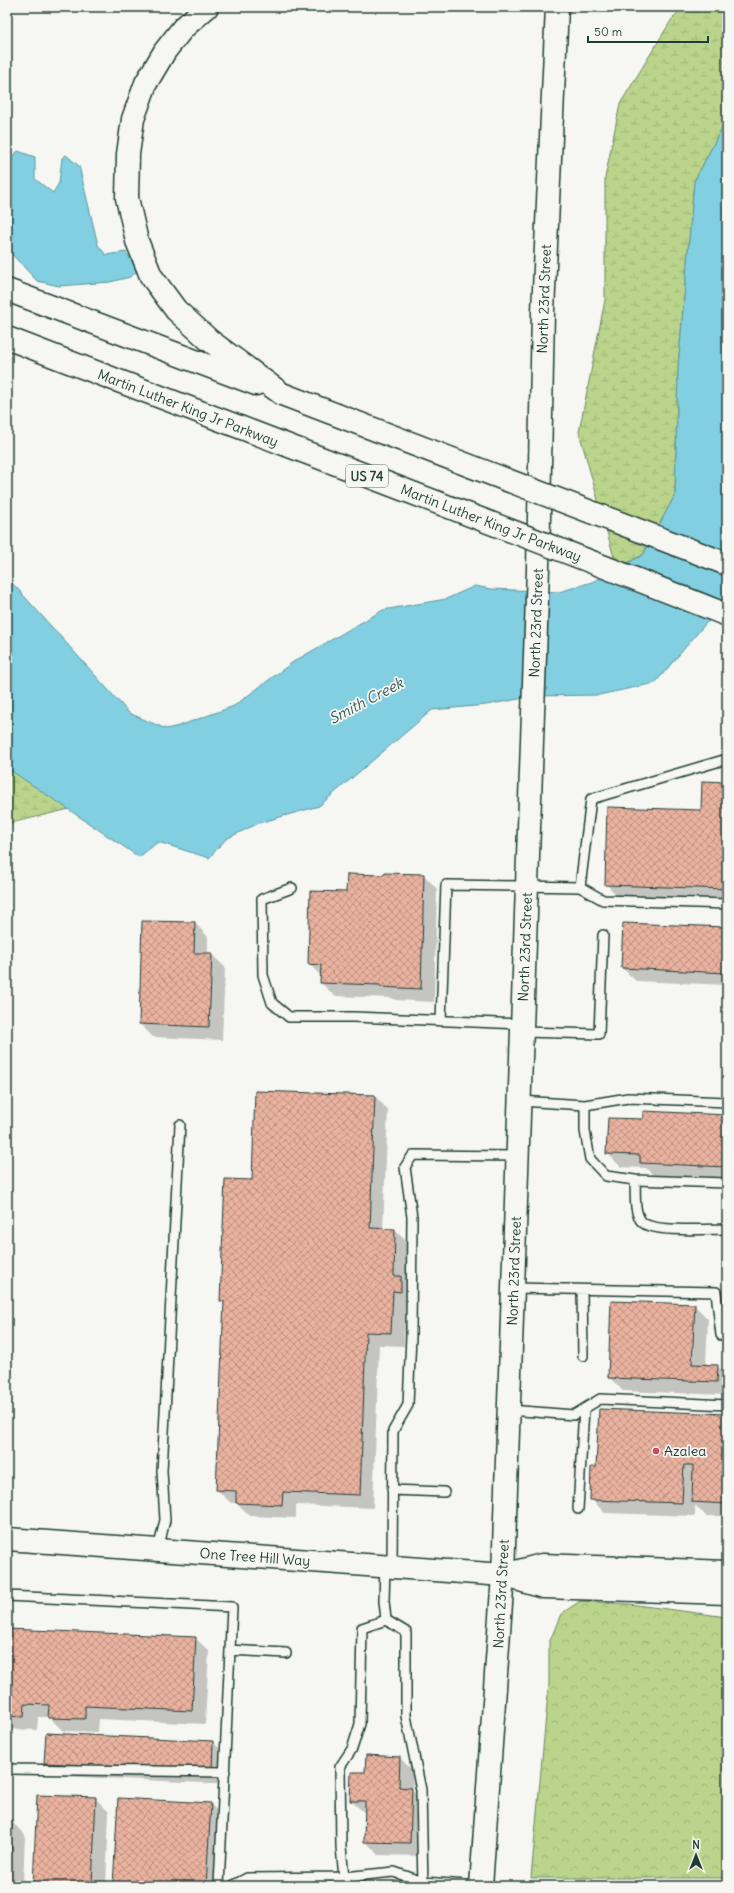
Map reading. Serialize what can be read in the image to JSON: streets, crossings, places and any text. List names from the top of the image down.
{
  "streets": {
    "main road": [
      "North 23rd Street",
      "Martin Luther King Jr Parkway",
      "US 74",
      "One Tree Hill Way"
    ]
  },
  "crossings": [
    ["North 23rd Street", "One Tree Hill Way"]
  ],
  "water": ["Smith Creek"],
  "places": ["Azalea"],
  "scale_bar": "50 m",
  "north": "top"
}
